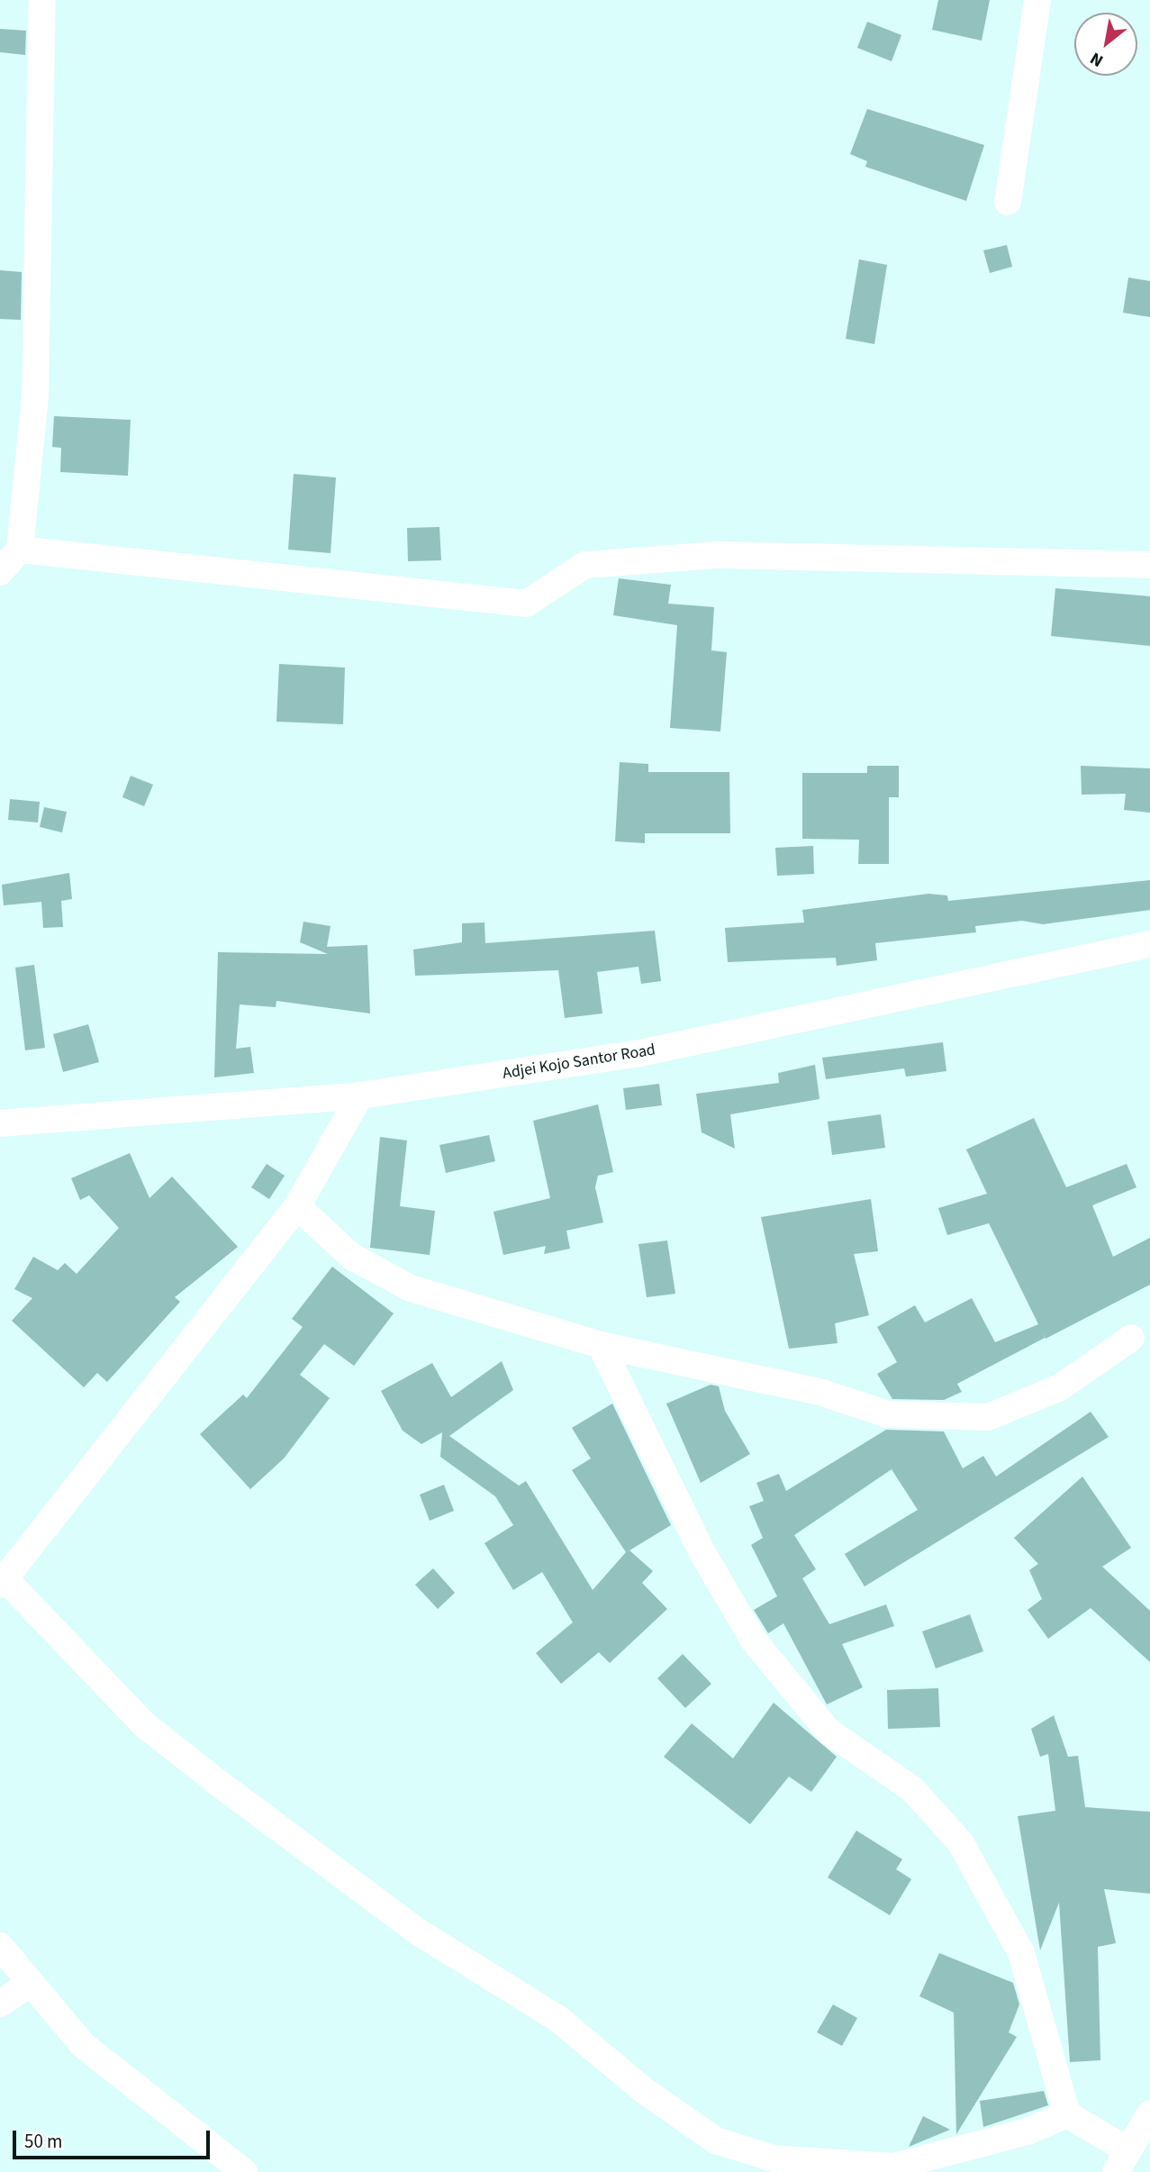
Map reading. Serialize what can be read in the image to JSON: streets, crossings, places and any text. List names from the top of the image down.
{
  "streets": {
    "street": ["Adjei Kojo Santor Road"]
  },
  "scale_bar": "50 m",
  "north": "bottom left"
}
